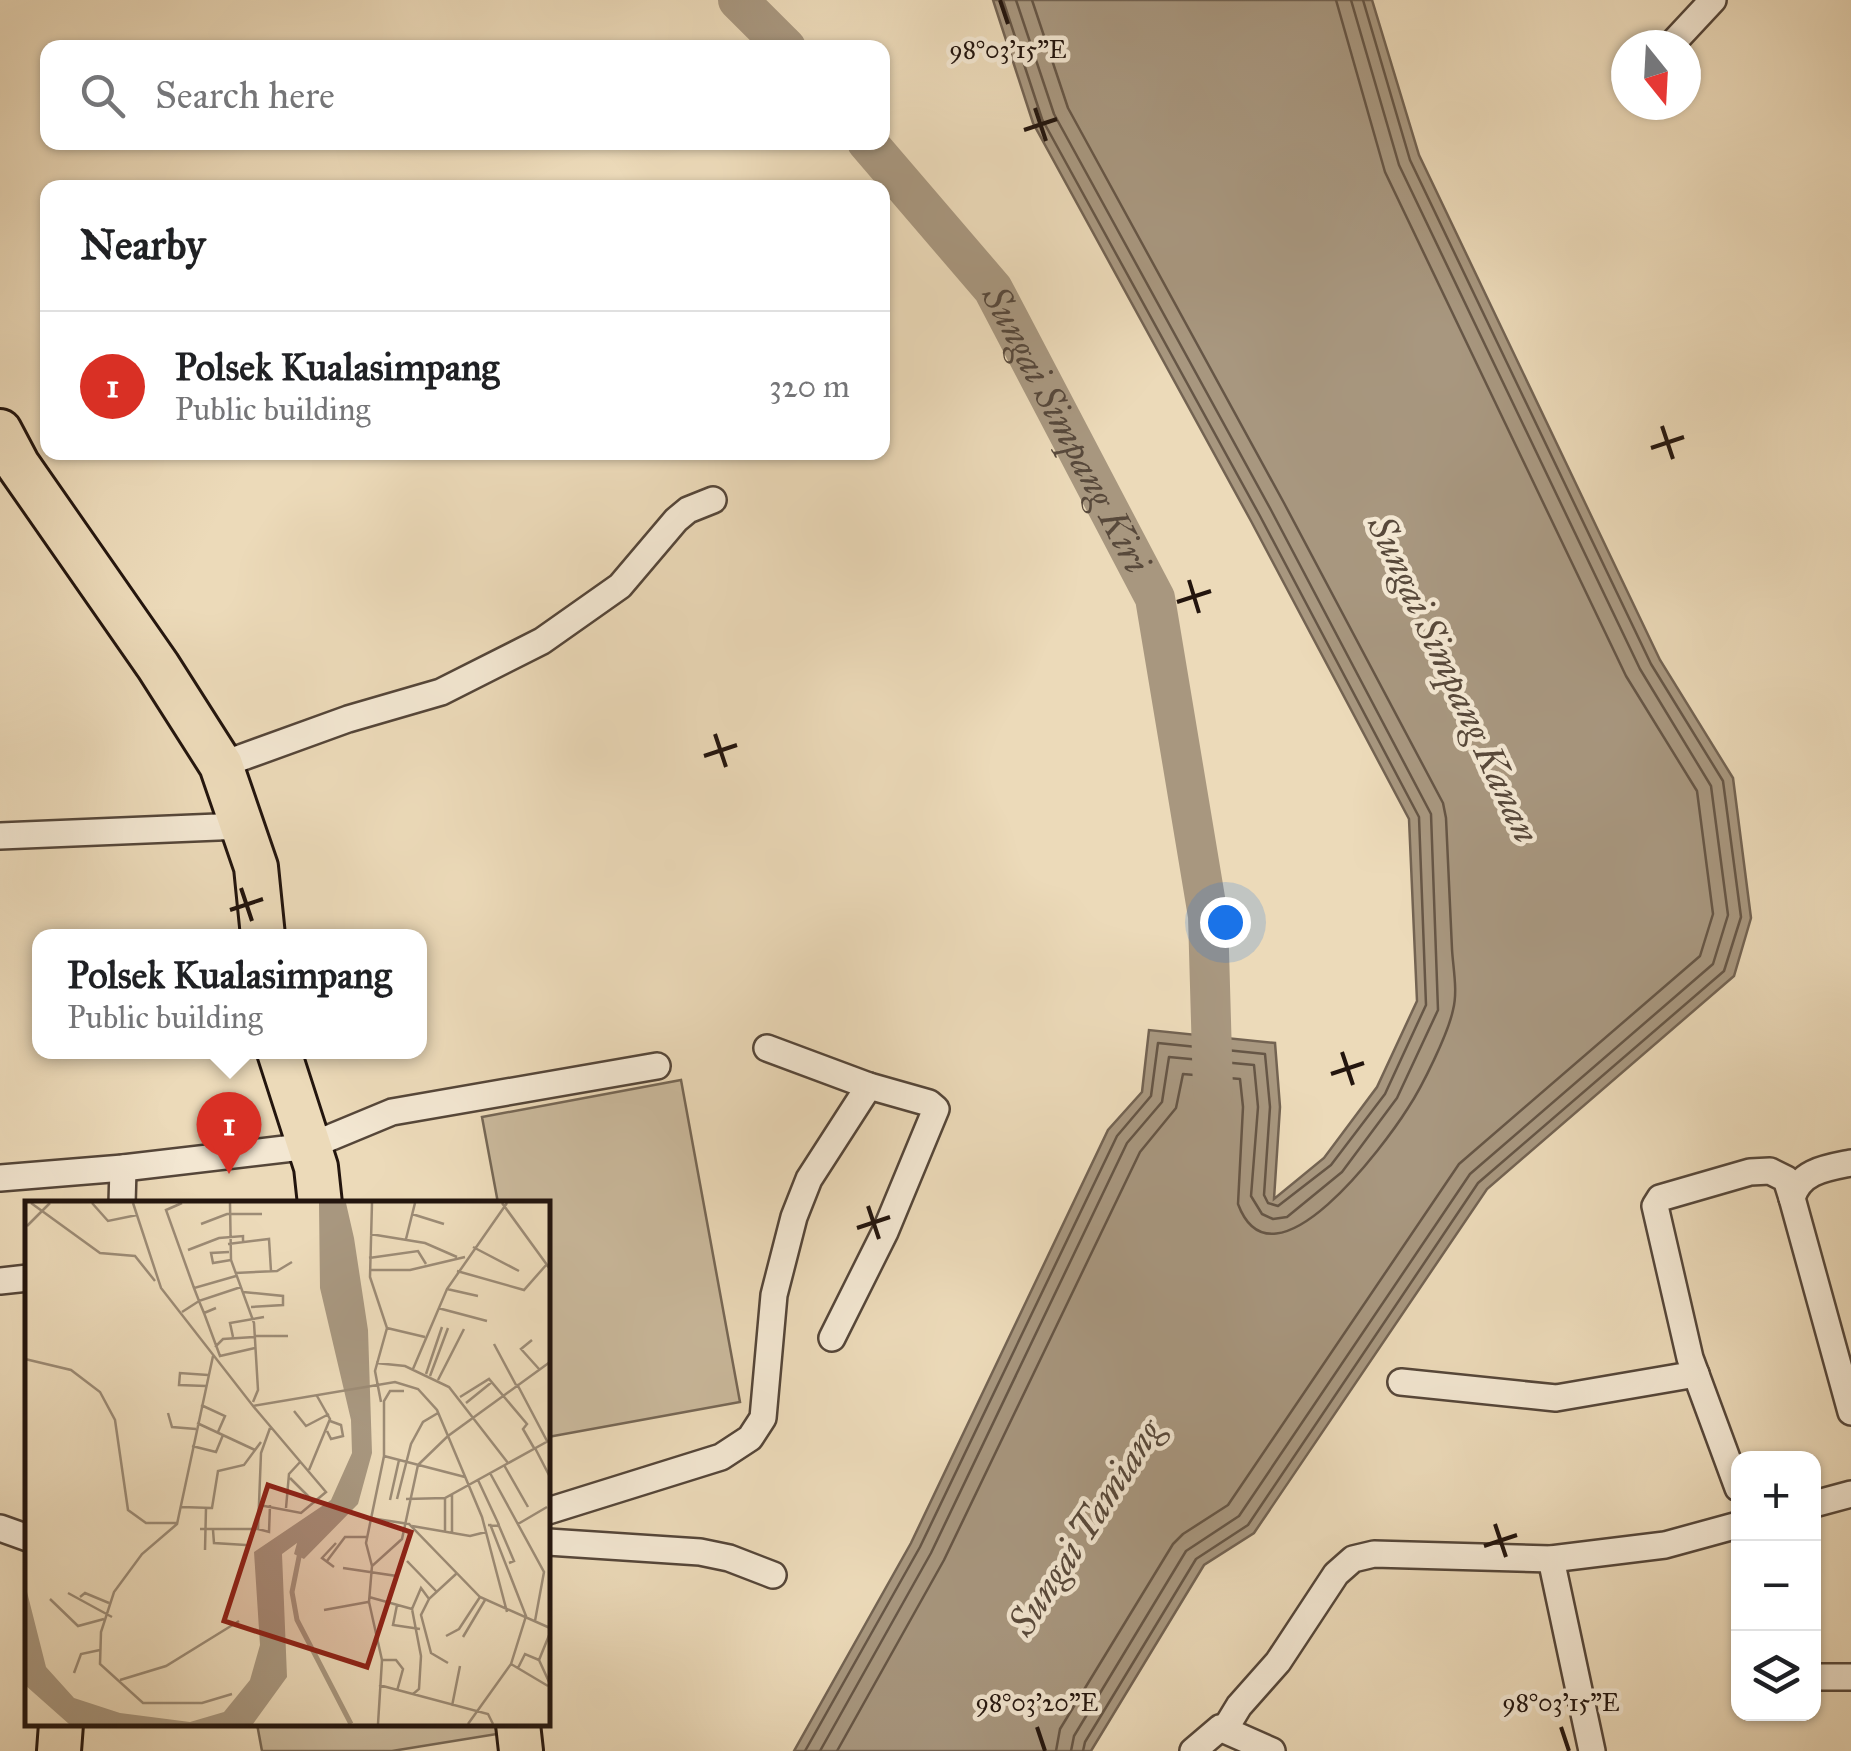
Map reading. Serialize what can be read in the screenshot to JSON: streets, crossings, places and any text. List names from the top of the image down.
{
  "water": ["Sungai Simpang Kiri", "Sungai Simpang Kanan", "Sungai Tamiang"],
  "north": "bottom",
  "page": {
    "search": "Search here",
    "heading": "Nearby",
    "list": [
      {
        "mark": "1",
        "name": "Polsek Kualasimpang",
        "note": "Public building",
        "value": "320 m"
      }
    ],
    "popup": ["Polsek Kualasimpang", "Public building"],
    "pins": "1",
    "map_buttons": ["+", "−"]
  },
  "coordinates": ["98°03'15\"E", "98°03'20\"E"]
}
